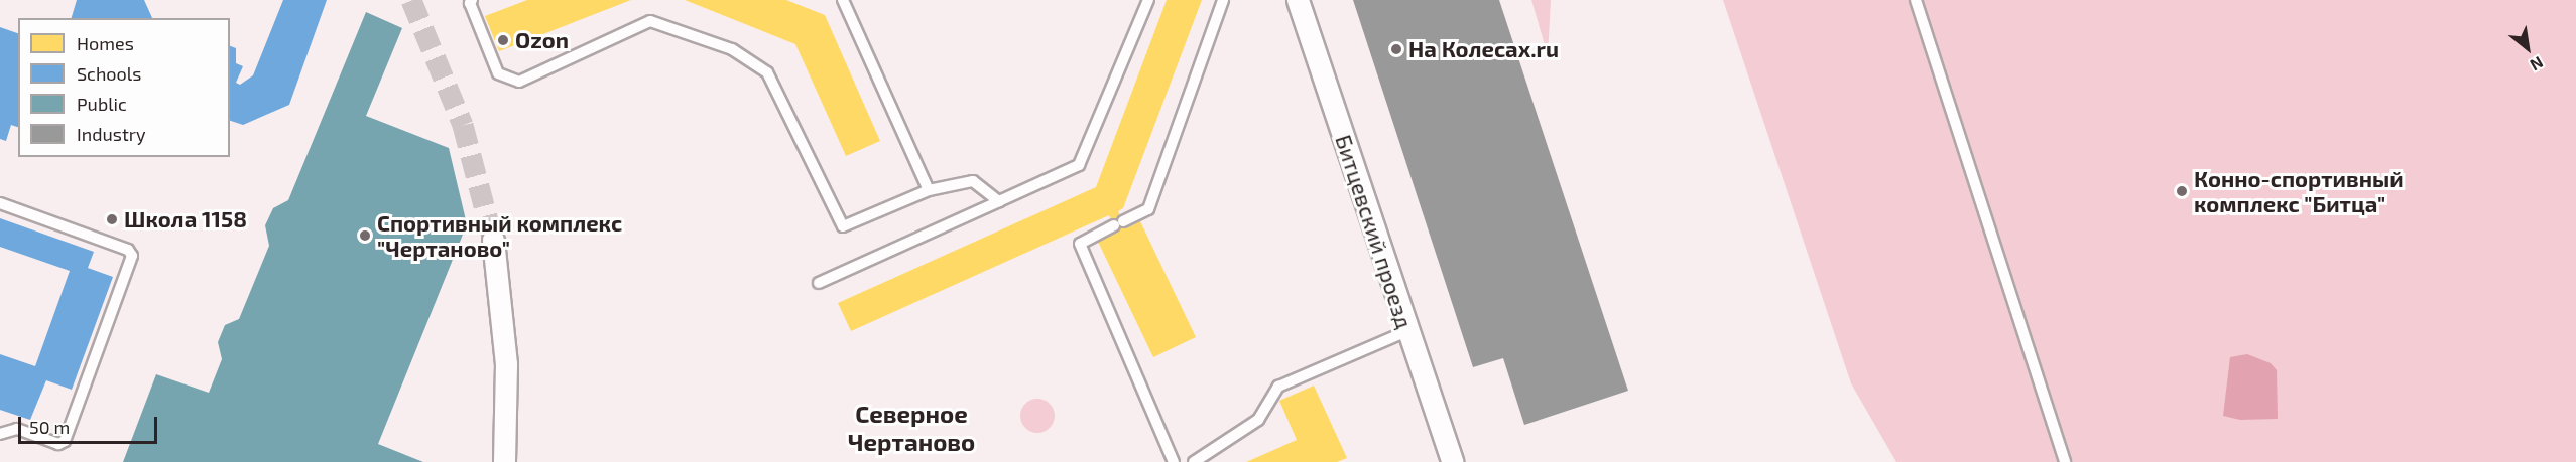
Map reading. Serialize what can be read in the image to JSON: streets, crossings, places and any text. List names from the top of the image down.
{
  "streets": {
    "street": ["Битцевский проезд"]
  },
  "districts": ["Северное Чертаново"],
  "places": [
    "Ozon",
    "На Колесах.ru",
    "Конно-спортивный комплекс \"Битца\"",
    "Школа 1158",
    "Спортивный комплекс \"Чертаново\""
  ],
  "legend": [
    "Homes",
    "Schools",
    "Public",
    "Industry"
  ],
  "scale_bar": "50 m",
  "north": "bottom right"
}
